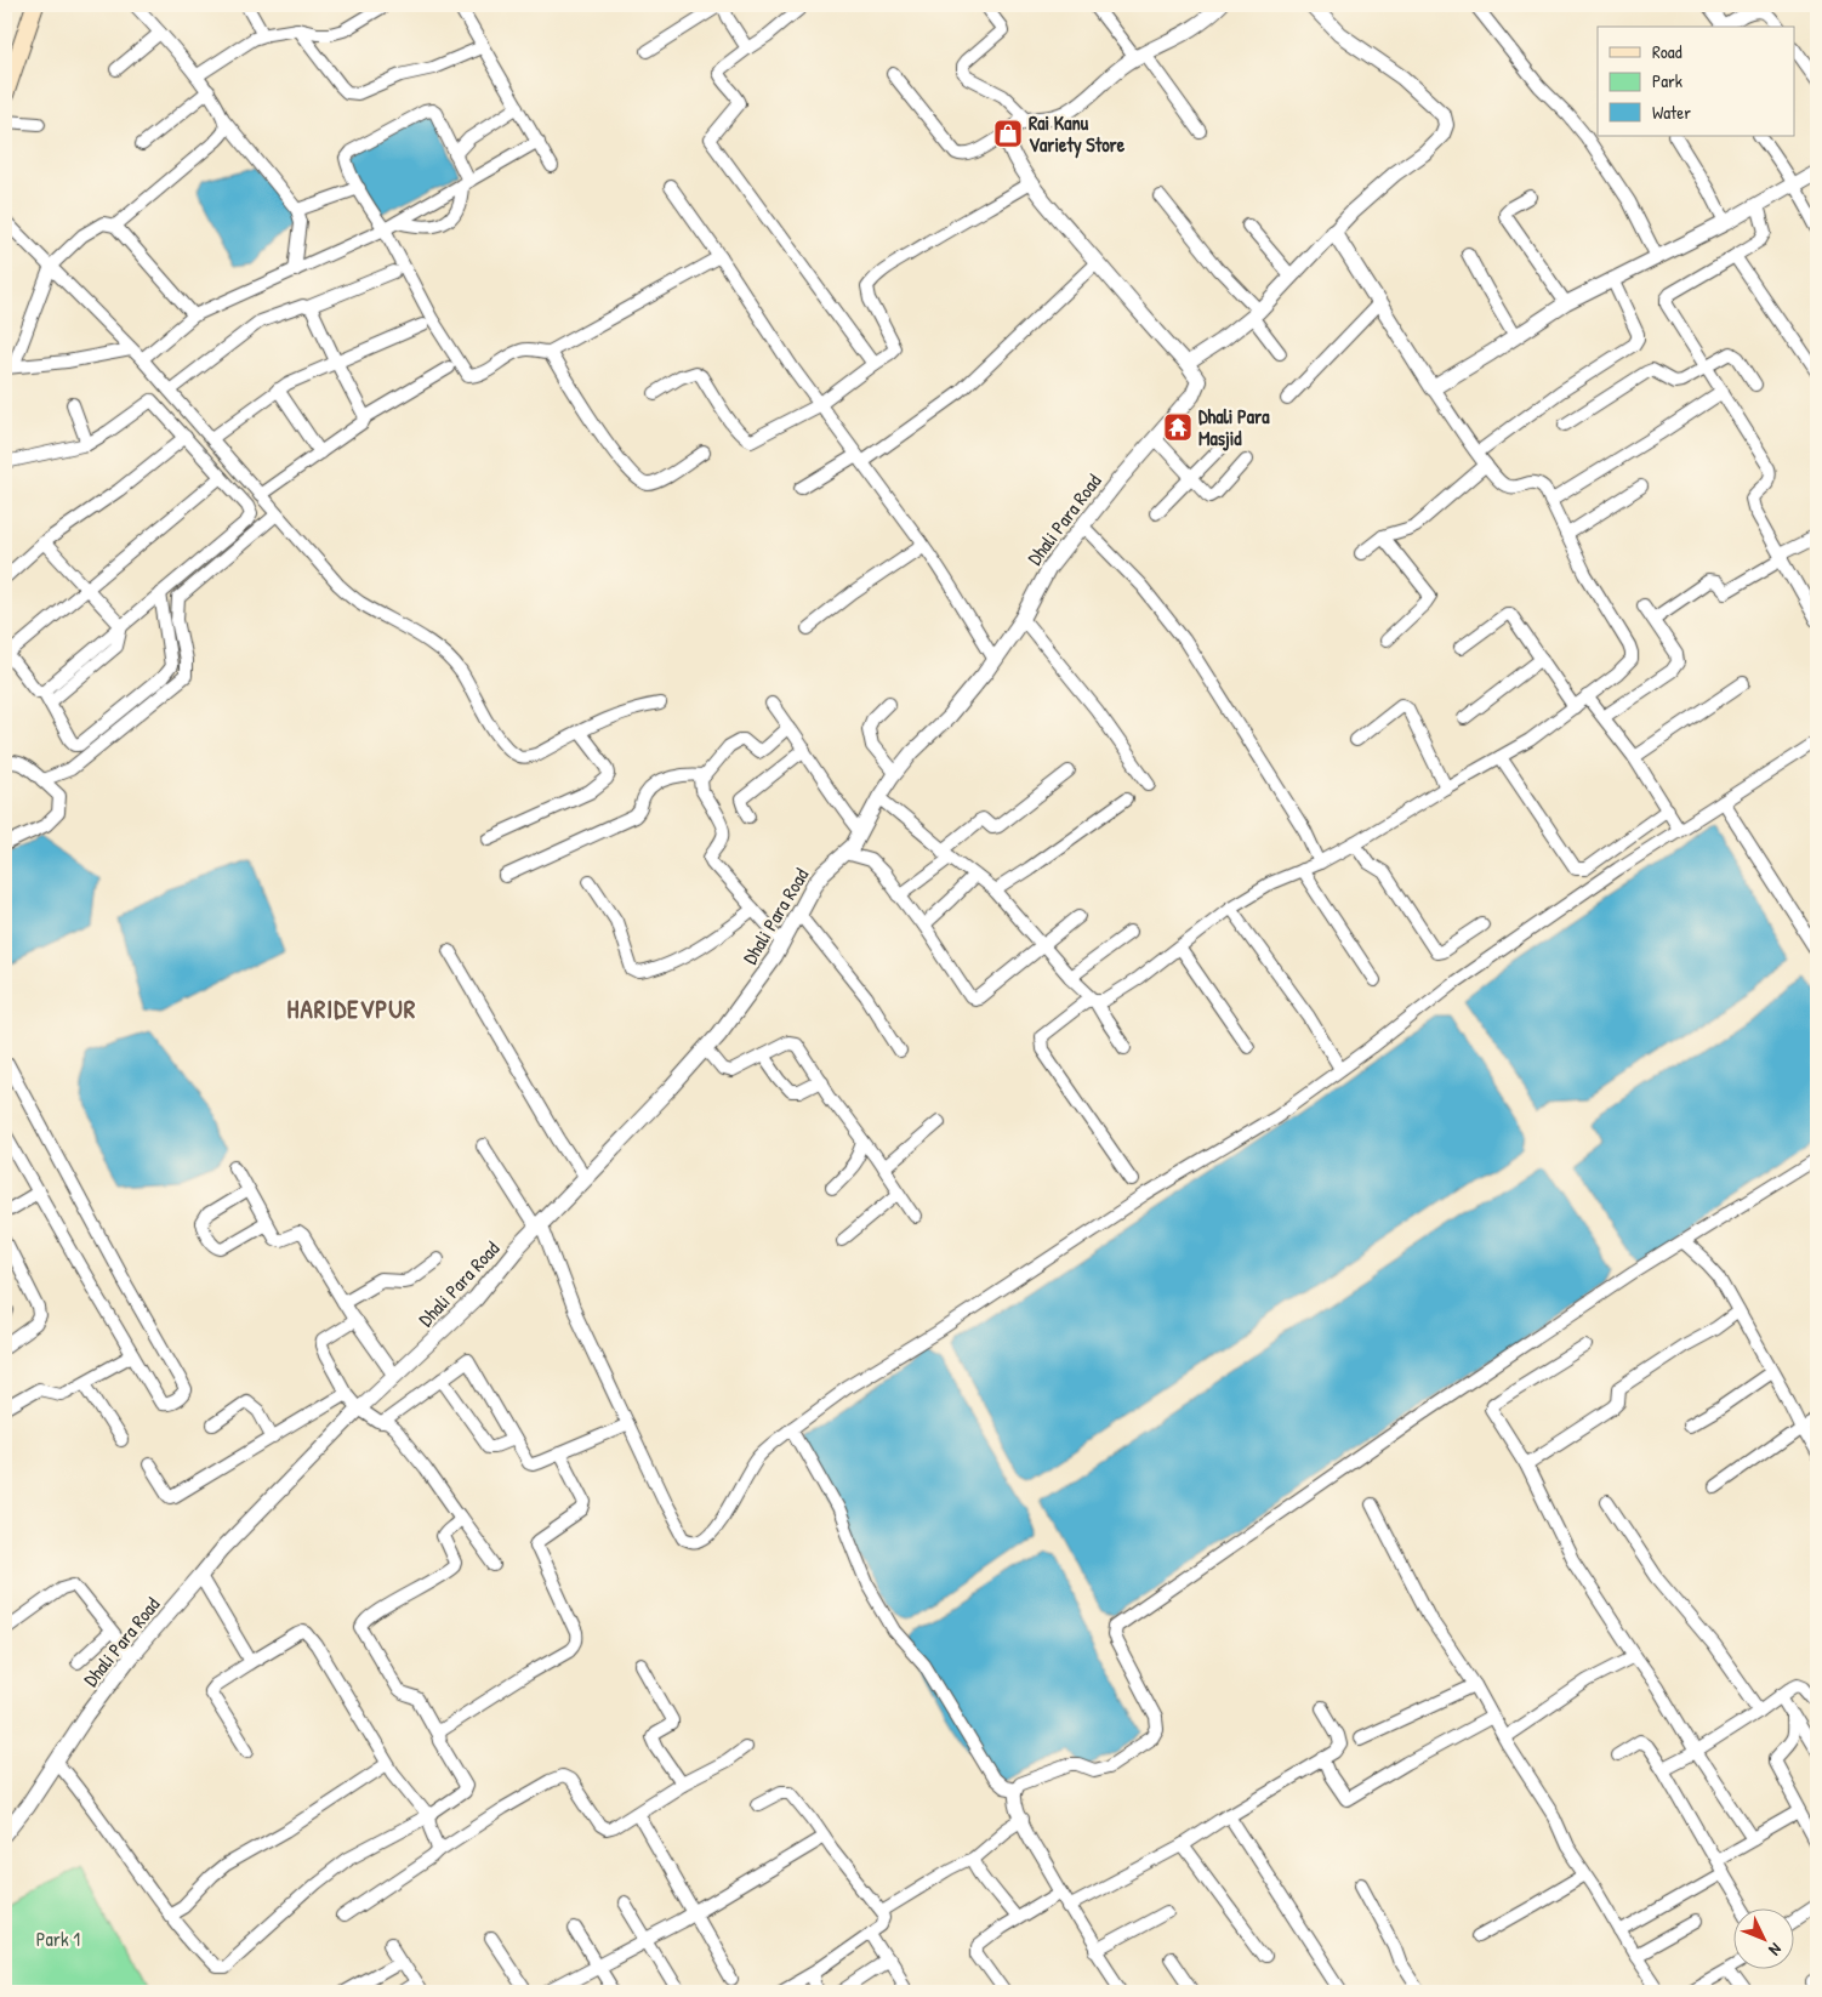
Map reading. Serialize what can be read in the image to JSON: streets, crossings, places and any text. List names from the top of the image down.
{
  "streets": {
    "street": ["Dhali Para Road"]
  },
  "districts": ["HARIDEVPUR"],
  "parks": ["Park 1"],
  "places": {
    "shop": ["Rai Kanu Variety Store"],
    "temple": ["Dhali Para Masjid"]
  },
  "legend": ["Road", "Park", "Water"],
  "north": "bottom right"
}
